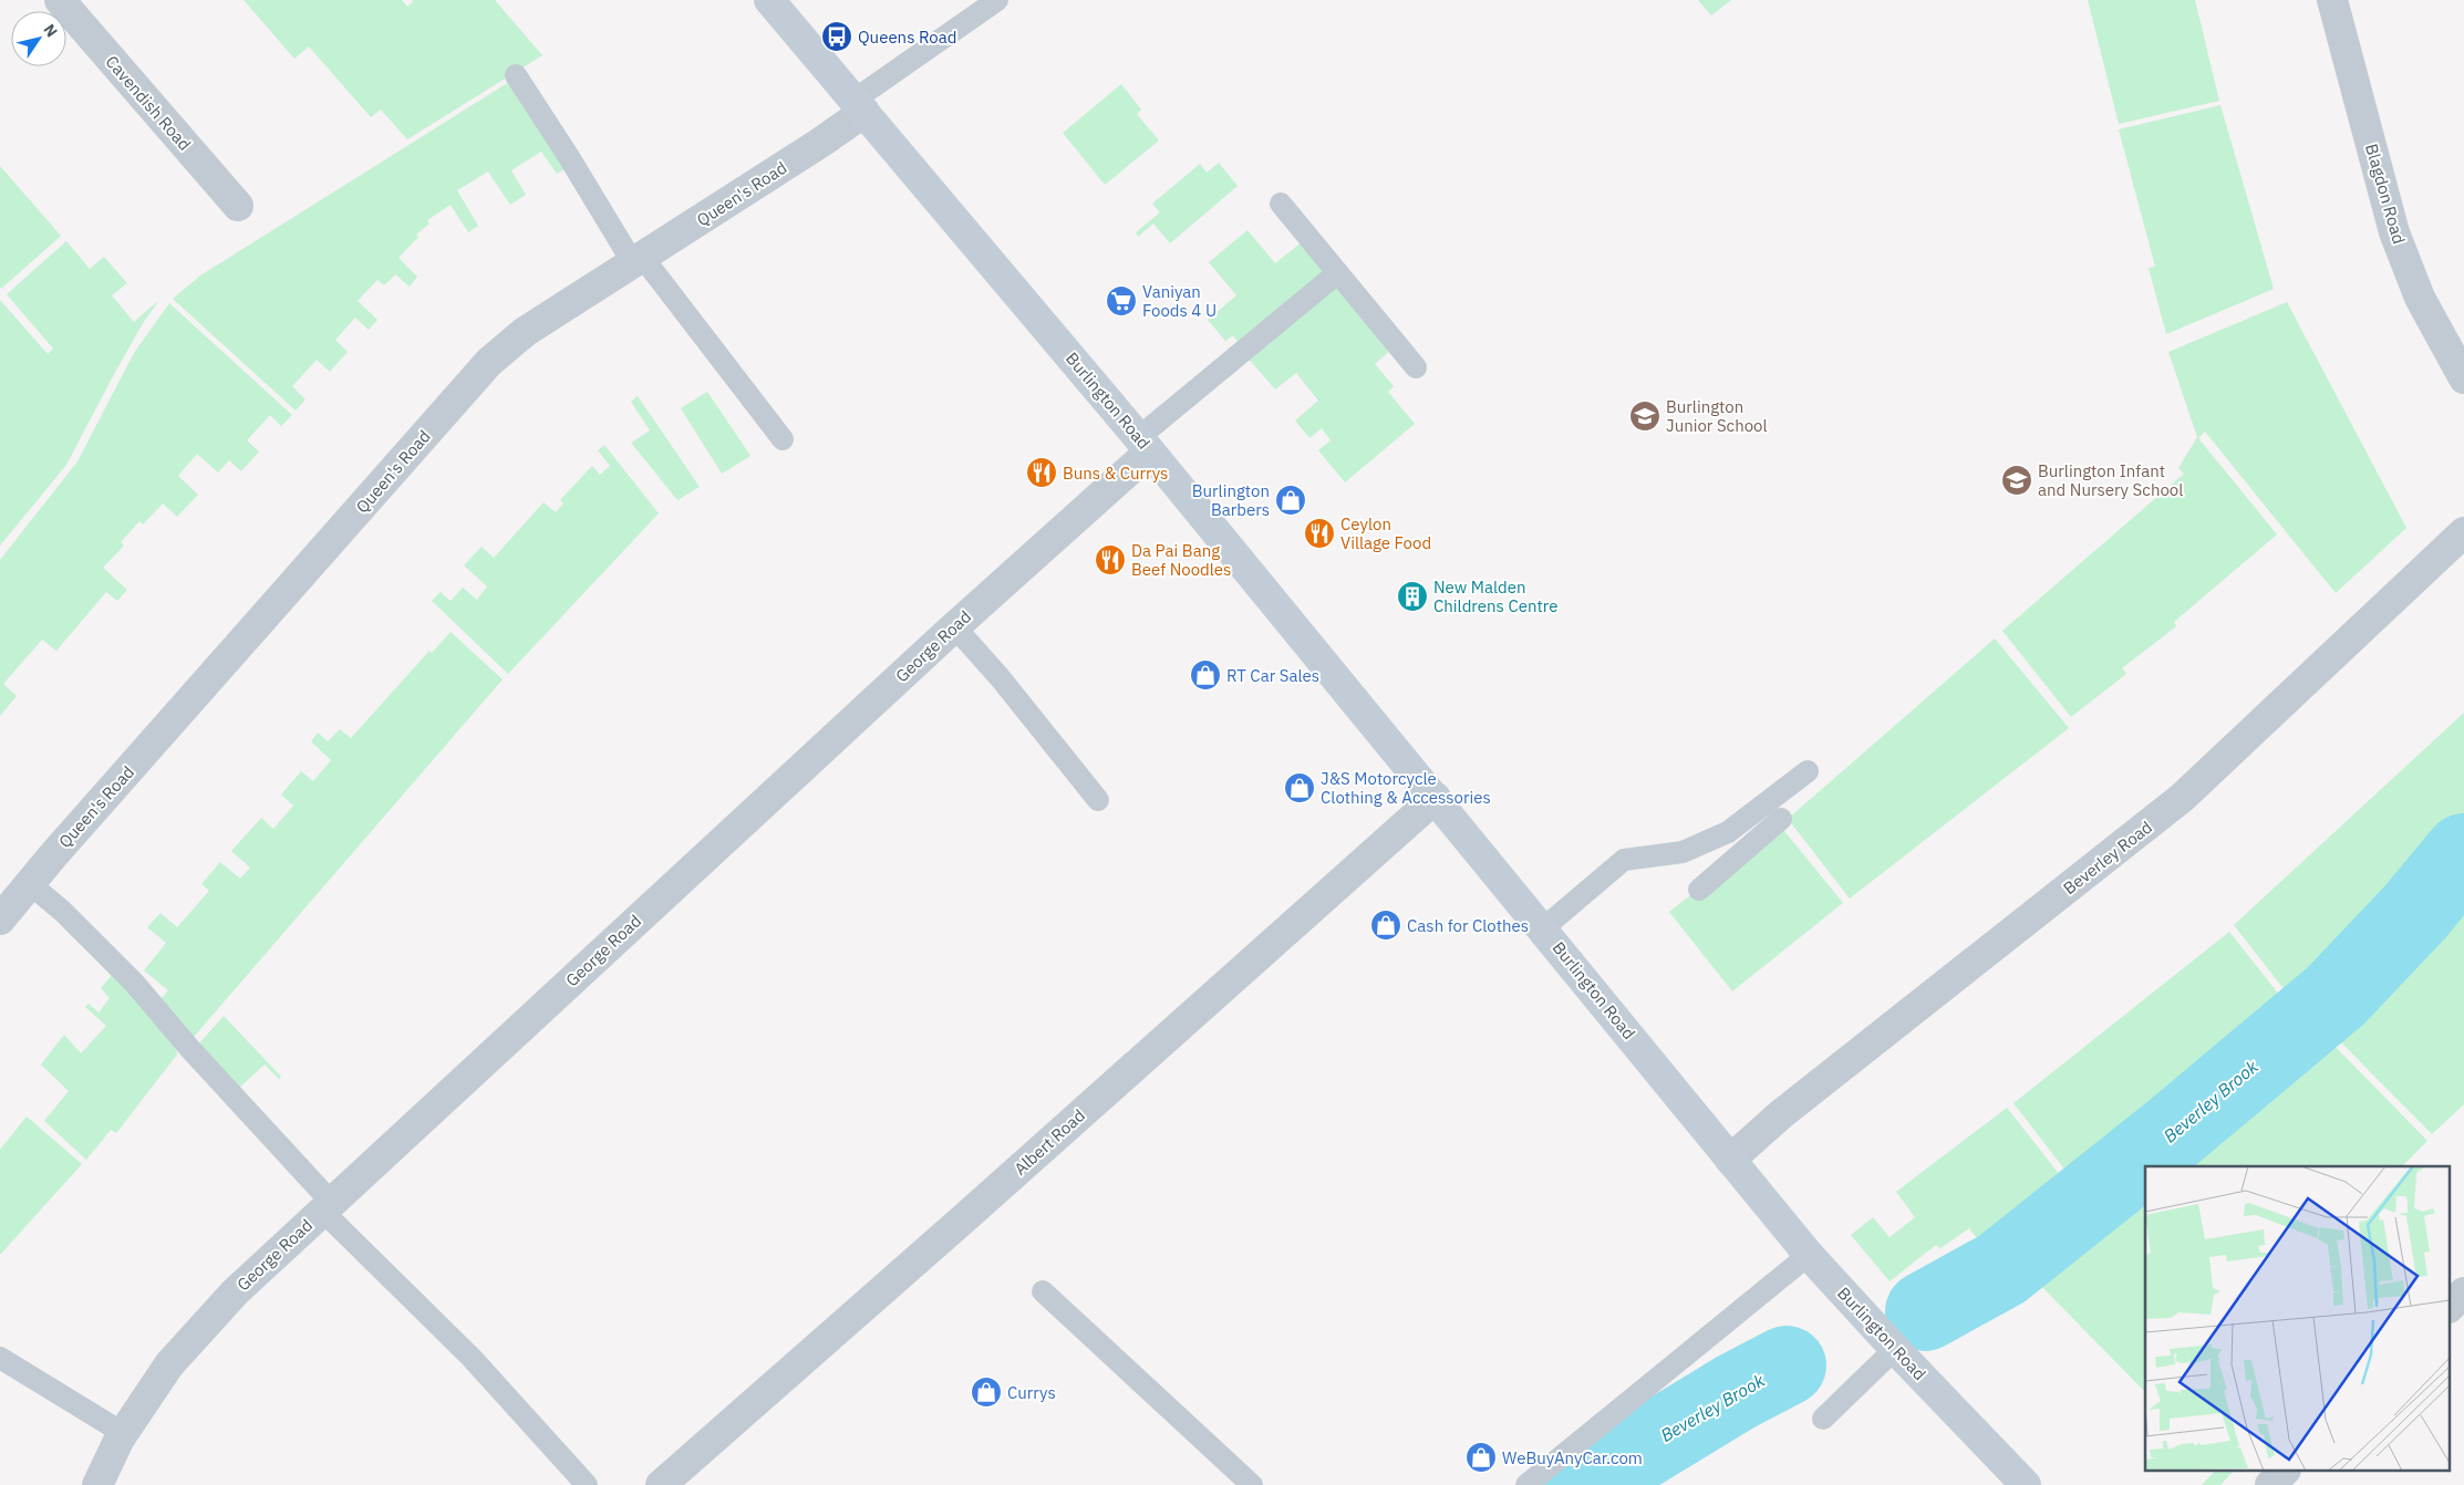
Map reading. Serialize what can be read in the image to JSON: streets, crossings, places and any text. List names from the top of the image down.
{
  "streets": {
    "main road": ["Burlington Road"],
    "street": [
      "Cavendish Road",
      "Queen's Road",
      "Blagdon Road",
      "George Road",
      "Beverley Road",
      "Albert Road"
    ]
  },
  "crossings": [
    ["Queen's Road", "Burlington Road"],
    ["Burlington Road", "George Road"],
    ["Burlington Road", "Beverley Road"],
    ["Burlington Road", "Albert Road"]
  ],
  "water": ["Beverley Brook"],
  "places": {
    "bus stop": ["Queens Road"],
    "supermarket": ["Vaniyan Foods 4 U"],
    "school or university": ["Burlington Junior School", "Burlington Infant and Nursery School"],
    "restaurant": ["Buns & Currys", "Ceylon Village Food", "Da Pai Bang Beef Noodles"],
    "shop": [
      "Burlington Barbers",
      "RT Car Sales",
      "J&S Motorcycle Clothing & Accessories",
      "Cash for Clothes",
      "Currys",
      "WeBuyAnyCar.com"
    ],
    "building": ["New Malden Childrens Centre"]
  },
  "north": "top right"
}
